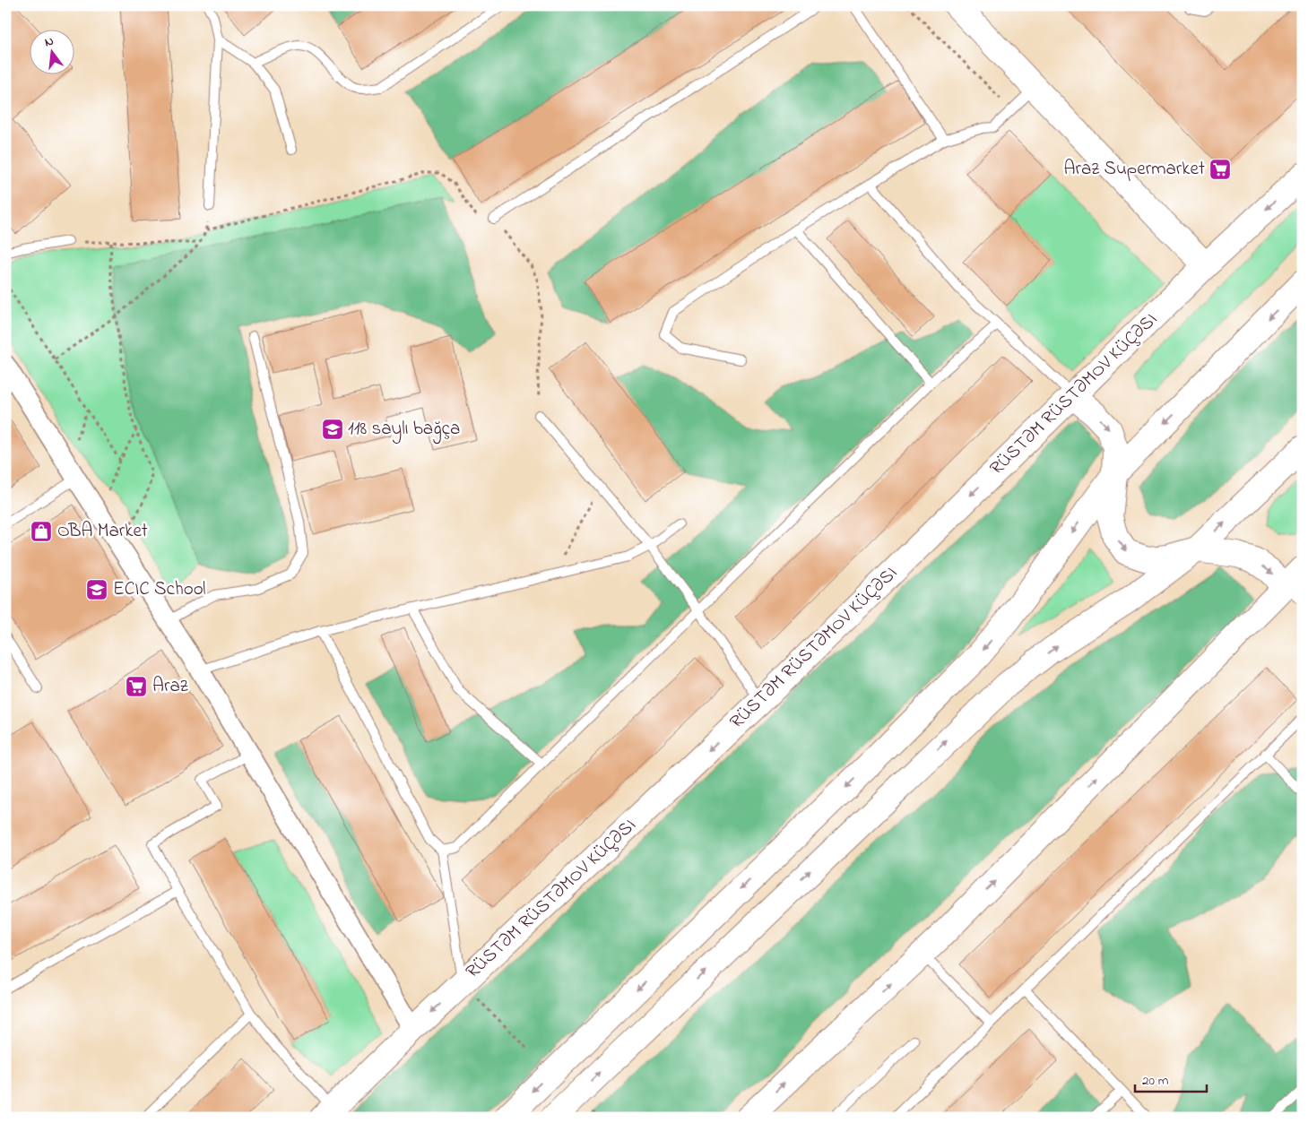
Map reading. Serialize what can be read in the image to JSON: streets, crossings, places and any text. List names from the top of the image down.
{
  "streets": {
    "street": ["RÜSTƏM RÜSTƏMOV KÜÇƏSI"]
  },
  "places": {
    "supermarket": ["Araz Supermarket", "Araz"],
    "school or university": ["118 saylı bağça", "ECIC School"],
    "shop": ["OBA Market"]
  },
  "scale_bar": "20 m",
  "north": "top"
}
